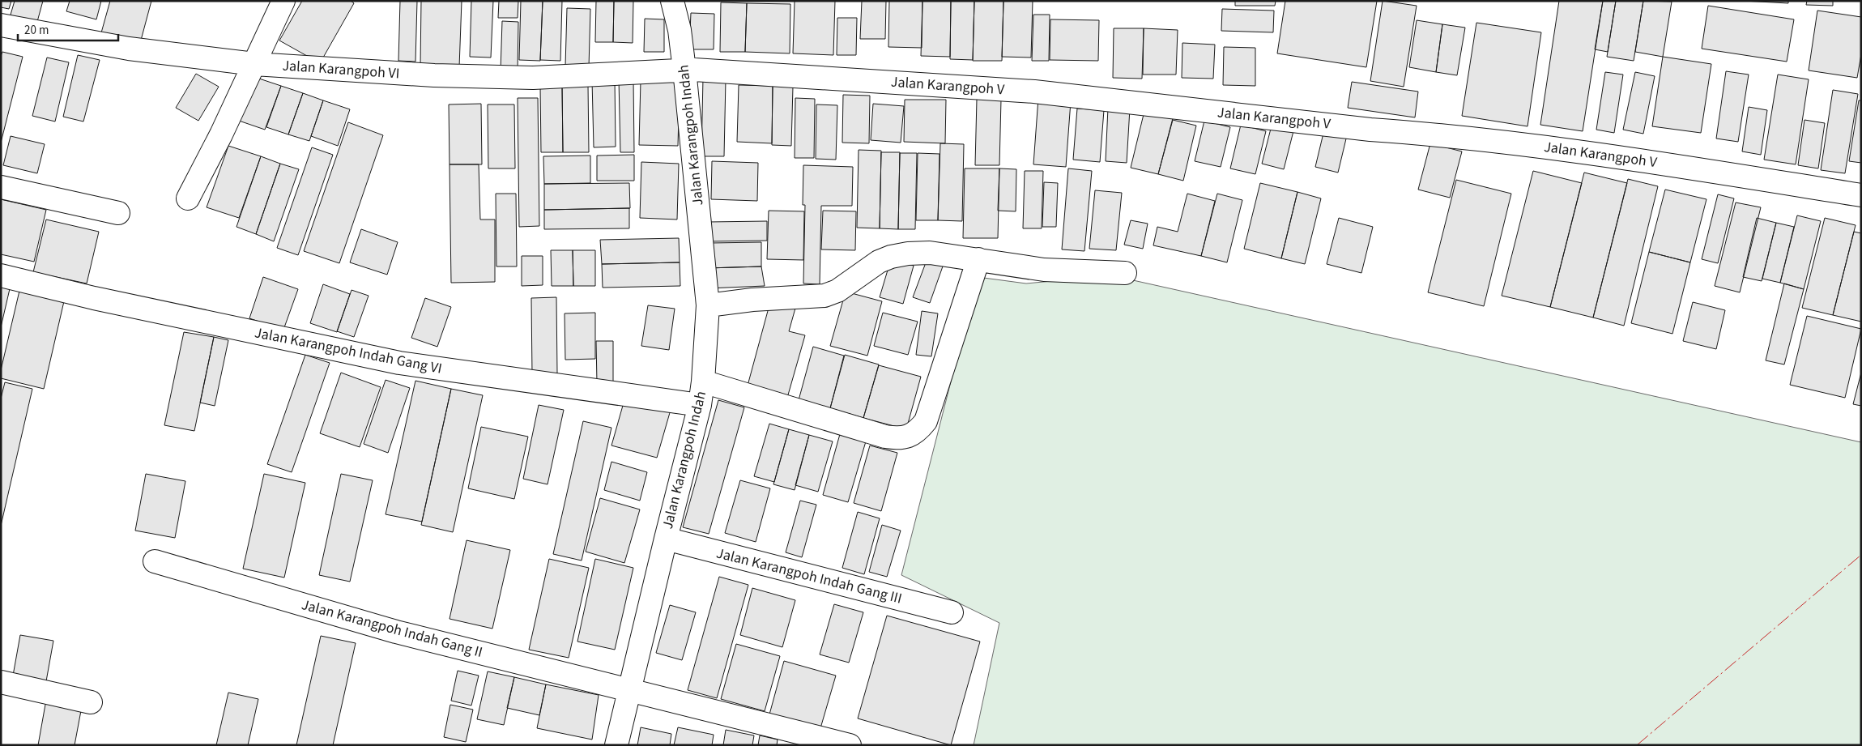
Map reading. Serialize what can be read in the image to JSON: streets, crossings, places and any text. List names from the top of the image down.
{
  "streets": {
    "street": [
      "Jalan Karangpoh VI",
      "Jalan Karangpoh V",
      "Jalan Karangpoh Indah",
      "Jalan Karangpoh Indah Gang VI",
      "Jalan Karangpoh Indah Gang III",
      "Jalan Karangpoh Indah Gang II"
    ]
  },
  "crossings": [
    ["Jalan Karangpoh VI", "Jalan Karangpoh V"],
    ["Jalan Karangpoh VI", "Jalan Karangpoh Indah"],
    ["Jalan Karangpoh V", "Jalan Karangpoh Indah"],
    ["Jalan Karangpoh Indah", "Jalan Karangpoh Indah Gang VI"],
    ["Jalan Karangpoh Indah", "Jalan Karangpoh Indah Gang III"],
    ["Jalan Karangpoh Indah", "Jalan Karangpoh Indah Gang II"]
  ],
  "scale_bar": "20 m"
}
